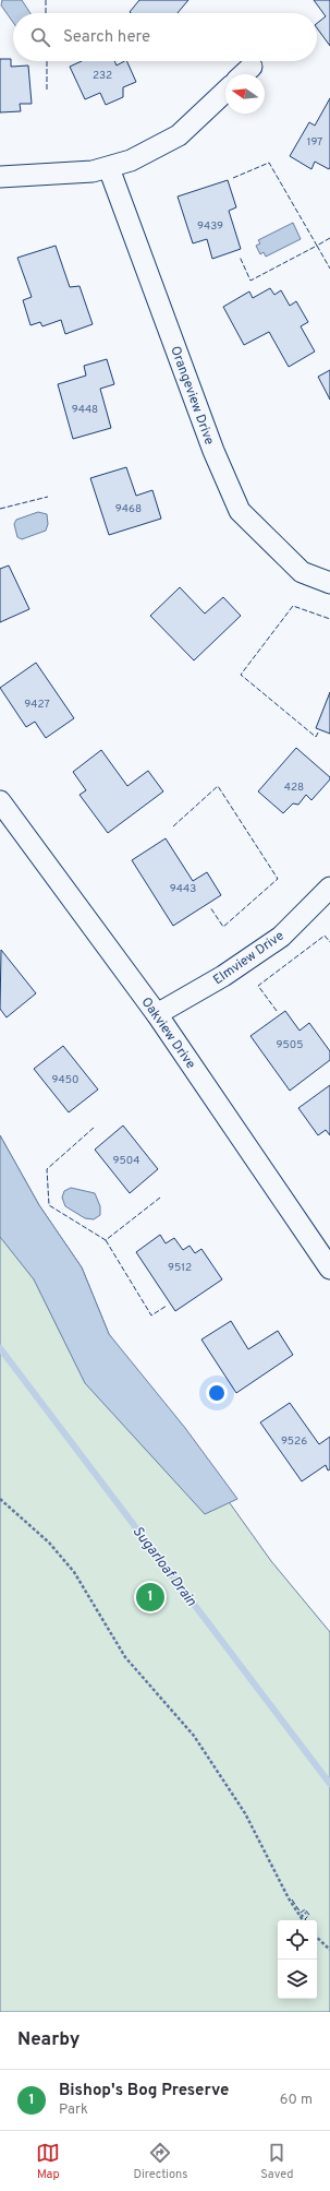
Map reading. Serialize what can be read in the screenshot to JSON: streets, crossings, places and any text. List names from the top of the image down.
{
  "streets": {
    "street": ["Orangeview Drive", "Elmview Drive", "Oakview Drive"]
  },
  "crossings": [
    ["Elmview Drive", "Oakview Drive"]
  ],
  "water": ["Sugarloaf Drain"],
  "house_numbers": [
    "232",
    "197",
    "9439",
    "9448",
    "9468",
    "9427",
    "428",
    "9443",
    "9505",
    "9450",
    "9504",
    "9512",
    "9526"
  ],
  "north": "left",
  "page": {
    "search": "Search here",
    "pins": "1",
    "heading": "Nearby",
    "list": [
      {
        "mark": "1",
        "name": "Bishop's Bog Preserve",
        "note": "Park",
        "value": "60 m"
      }
    ],
    "nav": ["Map", "Directions", "Saved"]
  }
}
